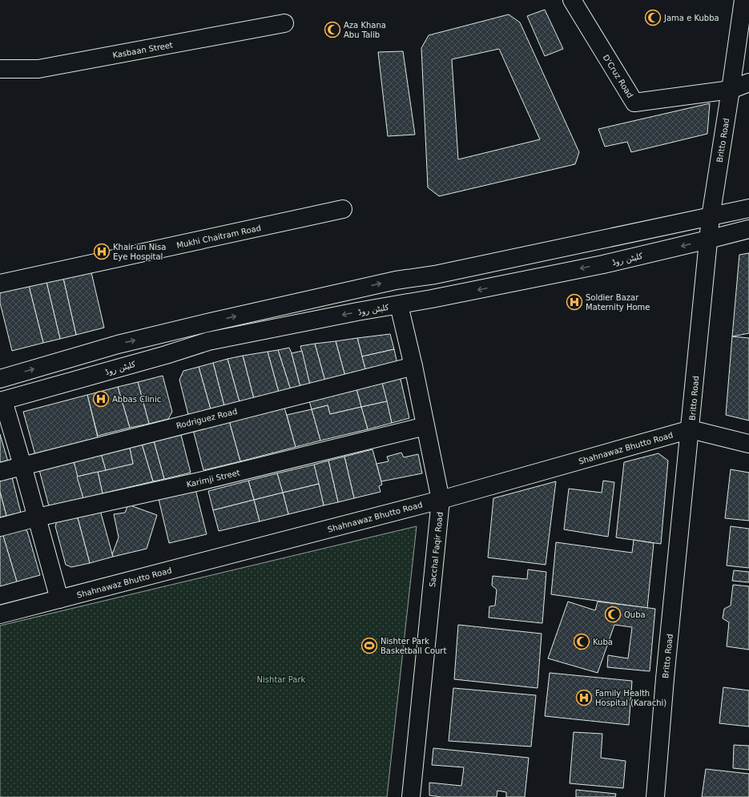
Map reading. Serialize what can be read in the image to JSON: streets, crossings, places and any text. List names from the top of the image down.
{
  "streets": {
    "street": [
      "Kasbaan Street",
      "D'Cruz Road",
      "Britto Road",
      "Mukhi Chaitram Road",
      "کلیٹن روڈ",
      "Rodriguez Road",
      "Shahnawaz Bhutto Road",
      "Karimji Street",
      "Sacchal Faqir Road"
    ]
  },
  "crossings": [
    ["D'Cruz Road", "Britto Road"],
    ["Britto Road", "کلیٹن روڈ"],
    ["Britto Road", "Shahnawaz Bhutto Road"],
    ["کلیٹن روڈ", "Sacchal Faqir Road"],
    ["Rodriguez Road", "Sacchal Faqir Road"],
    ["Shahnawaz Bhutto Road", "Sacchal Faqir Road"],
    ["Karimji Street", "Sacchal Faqir Road"]
  ],
  "parks": ["Nishtar Park"],
  "places": {
    "mosque": [
      "Jama e Kubba",
      "Aza Khana Abu Talib",
      "Quba",
      "Kuba"
    ],
    "hospital": [
      "Khair-un Nisa Eye Hospital",
      "Soldier Bazar Maternity Home",
      "Abbas Clinic",
      "Family Health Hospital (Karachi)"
    ],
    "sports": ["Nishter Park Basketball Court"]
  }
}
